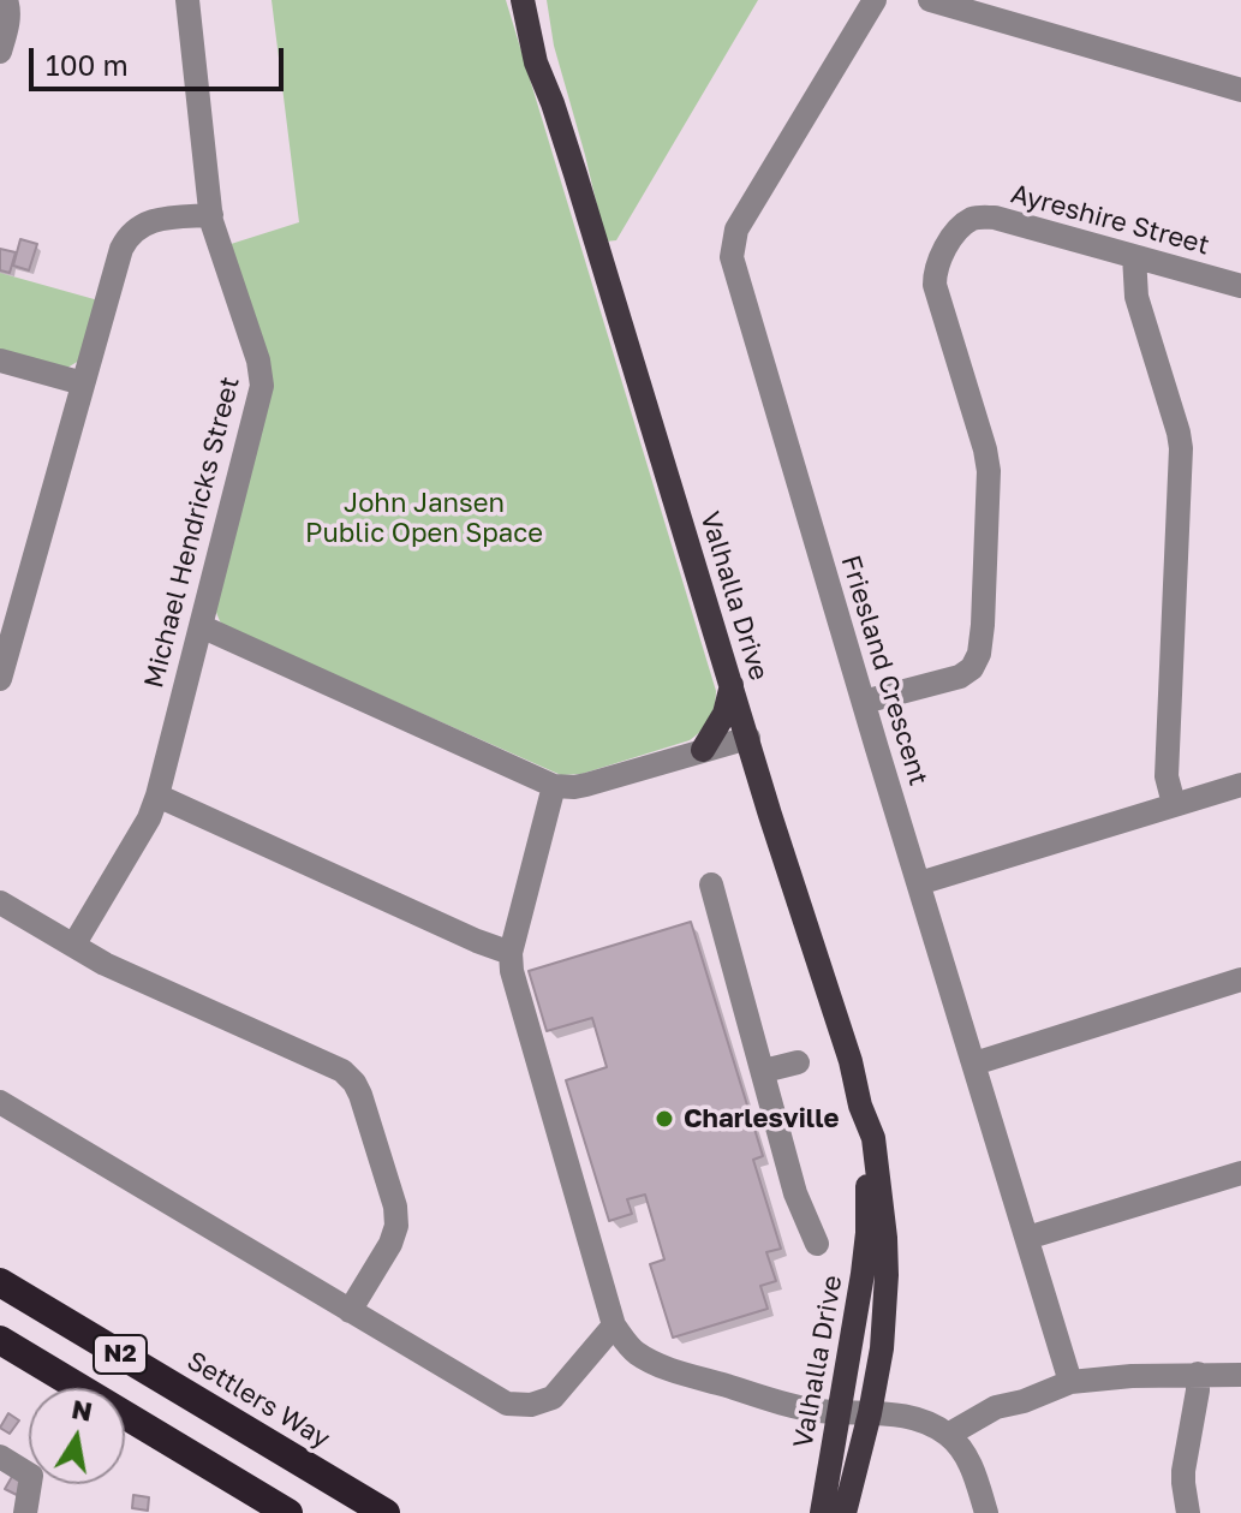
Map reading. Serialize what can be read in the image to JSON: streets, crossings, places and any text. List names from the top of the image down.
{
  "streets": {
    "highway": ["N2", "Settlers Way"],
    "main road": ["Valhalla Drive"],
    "street": ["Ayreshire Street", "Michael Hendricks Street", "Friesland Crescent"]
  },
  "crossings": [
    ["Ayreshire Street", "Friesland Crescent"]
  ],
  "parks": ["John Jansen Public Open Space"],
  "places": ["Charlesville"],
  "scale_bar": "100 m",
  "north": "top"
}
